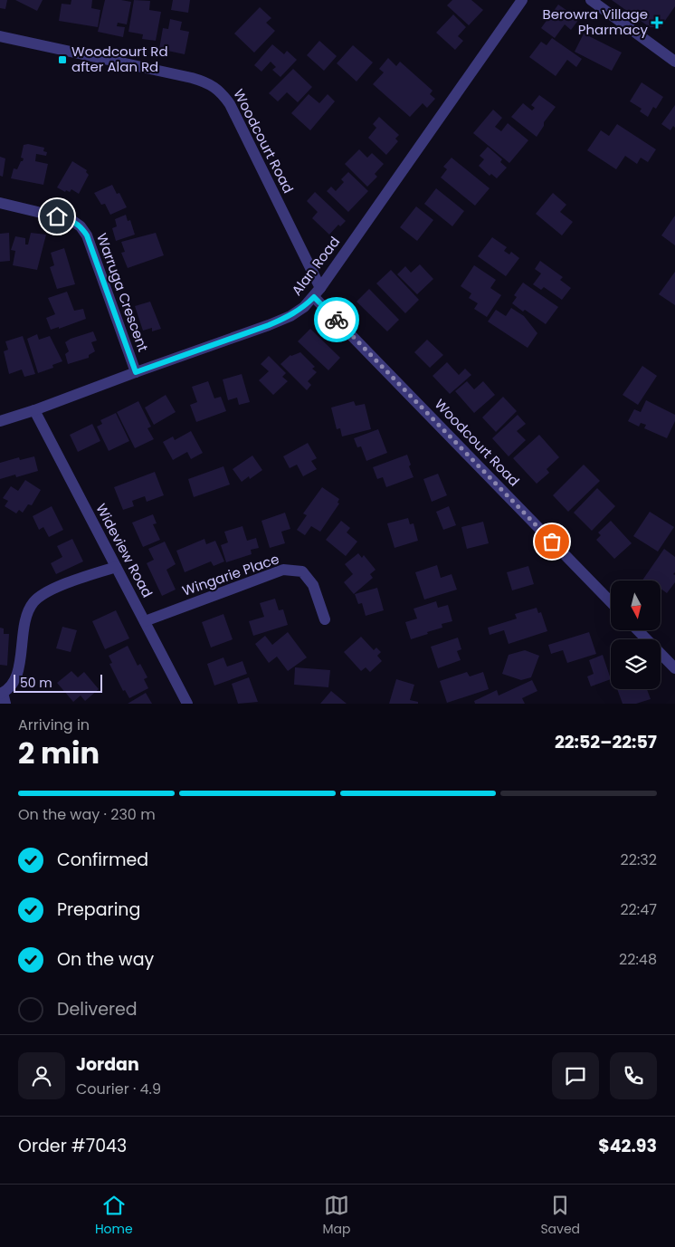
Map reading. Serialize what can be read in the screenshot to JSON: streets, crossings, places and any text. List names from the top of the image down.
{
  "streets": {
    "street": [
      "Woodcourt Road",
      "Alan Road",
      "Warruga Crescent",
      "Wideview Road",
      "Wingarie Place"
    ]
  },
  "crossings": [
    ["Woodcourt Road", "Alan Road"],
    ["Alan Road", "Warruga Crescent"],
    ["Alan Road", "Wideview Road"],
    ["Wideview Road", "Wingarie Place"]
  ],
  "places": {
    "health": ["Berowra Village Pharmacy"],
    "transit": ["Woodcourt Rd after Alan Rd"]
  },
  "scale_bar": "50 m",
  "north": "bottom",
  "page": {
    "scale": "50 m",
    "heading": ["2 min", "Arriving in", "22:52–22:57"],
    "panel": [
      "Jordan",
      "Courier · 4.9",
      "Order #7043",
      "$42.93"
    ],
    "bar": "On the way · 230 m",
    "list": [
      ["Confirmed", "22:32"],
      ["Preparing", "22:47"],
      ["On the way", "22:48"],
      "Delivered"
    ],
    "tabs": ["Home", "Map", "Saved"]
  }
}
